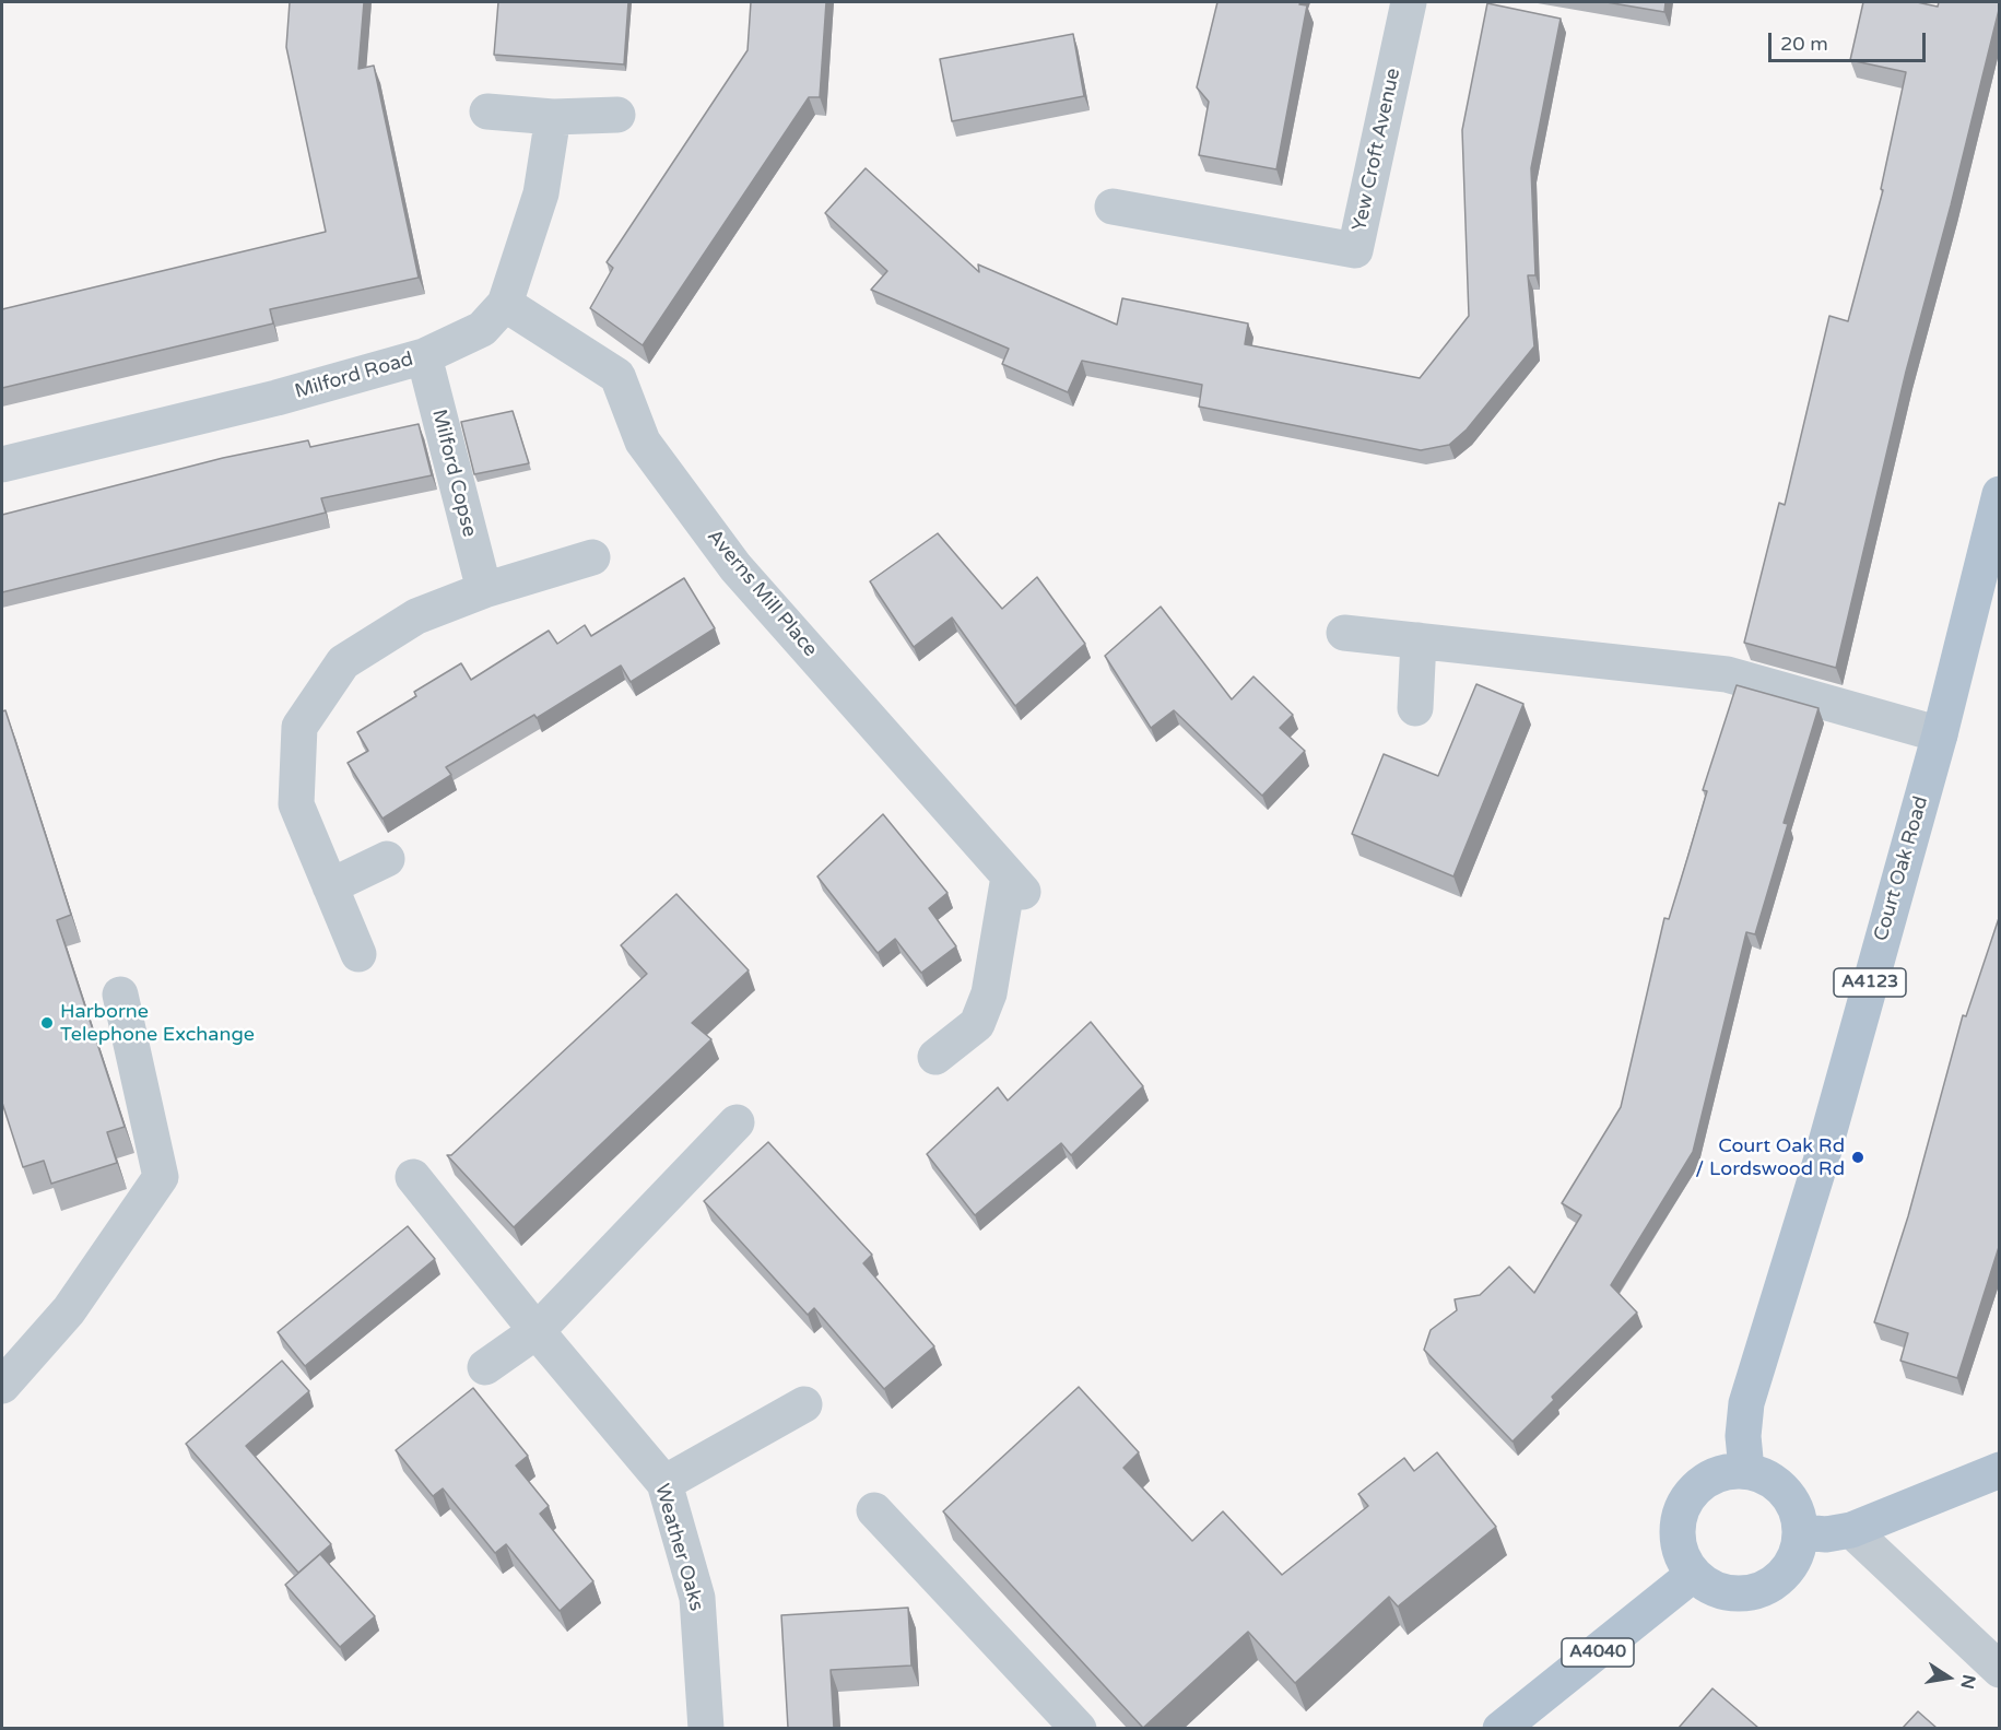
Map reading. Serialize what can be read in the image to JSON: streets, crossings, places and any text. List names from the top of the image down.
{
  "streets": {
    "main road": ["Court Oak Road", "A4123", "A4040"],
    "street": [
      "Yew Croft Avenue",
      "Milford Road",
      "Milford Copse",
      "Averns Mill Place",
      "Weather Oaks"
    ]
  },
  "crossings": [
    ["Milford Road", "Milford Copse"],
    ["Milford Road", "Averns Mill Place"],
    ["Court Oak Road", "A4040"]
  ],
  "places": ["Harborne Telephone Exchange", "Court Oak Rd / Lordswood Rd"],
  "scale_bar": "20 m",
  "north": "right"
}
